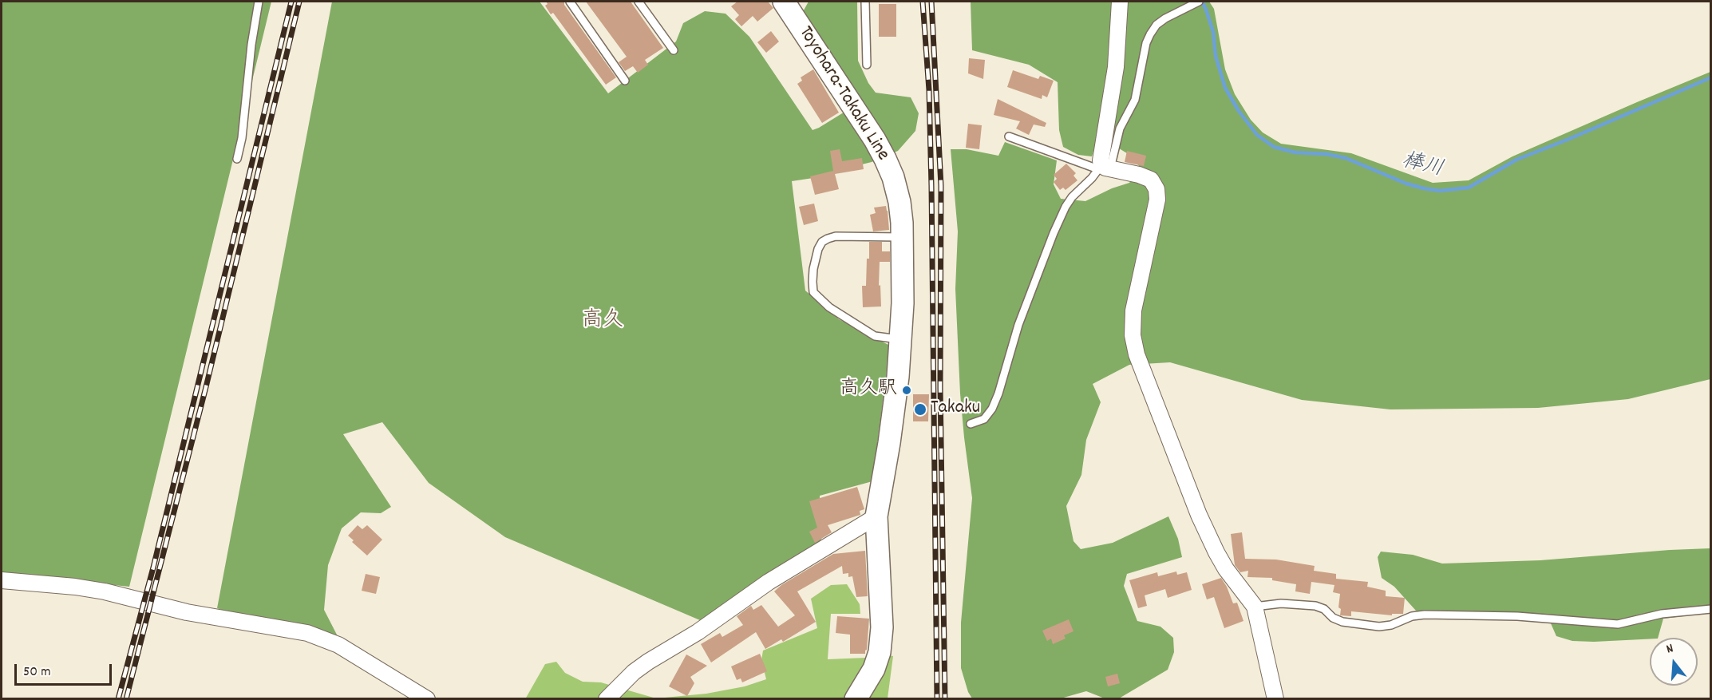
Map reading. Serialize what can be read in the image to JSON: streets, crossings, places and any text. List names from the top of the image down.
{
  "streets": {
    "main road": ["Toyohara-Takaku Line"]
  },
  "districts": ["高久"],
  "water": ["棒川"],
  "places": ["高久駅", "Takaku"],
  "scale_bar": "50 m",
  "north": "top"
}
